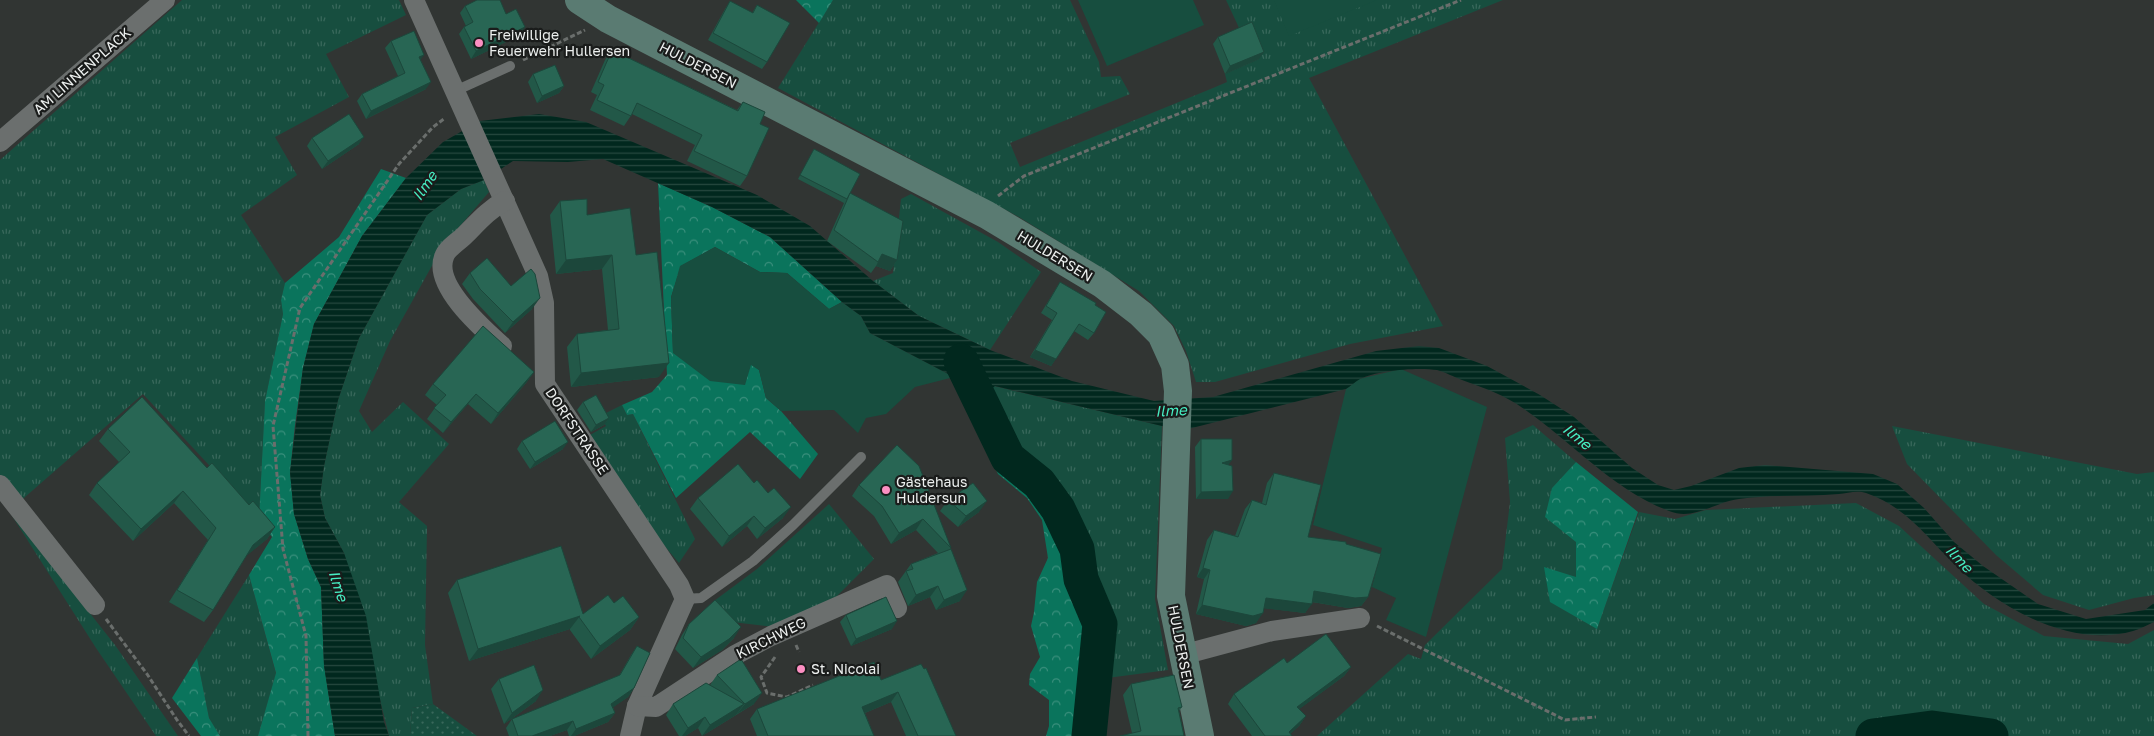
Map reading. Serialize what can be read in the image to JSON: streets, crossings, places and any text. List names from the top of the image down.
{
  "streets": {
    "street": [
      "HULDERSEN",
      "AM LINNENPLACK",
      "DORFSTRASSE",
      "KIRCHWEG"
    ]
  },
  "water": ["Ilme"],
  "places": ["Freiwillige Feuerwehr Hullersen", "Gästehaus Huldersun", "St. Nicolai"]
}
